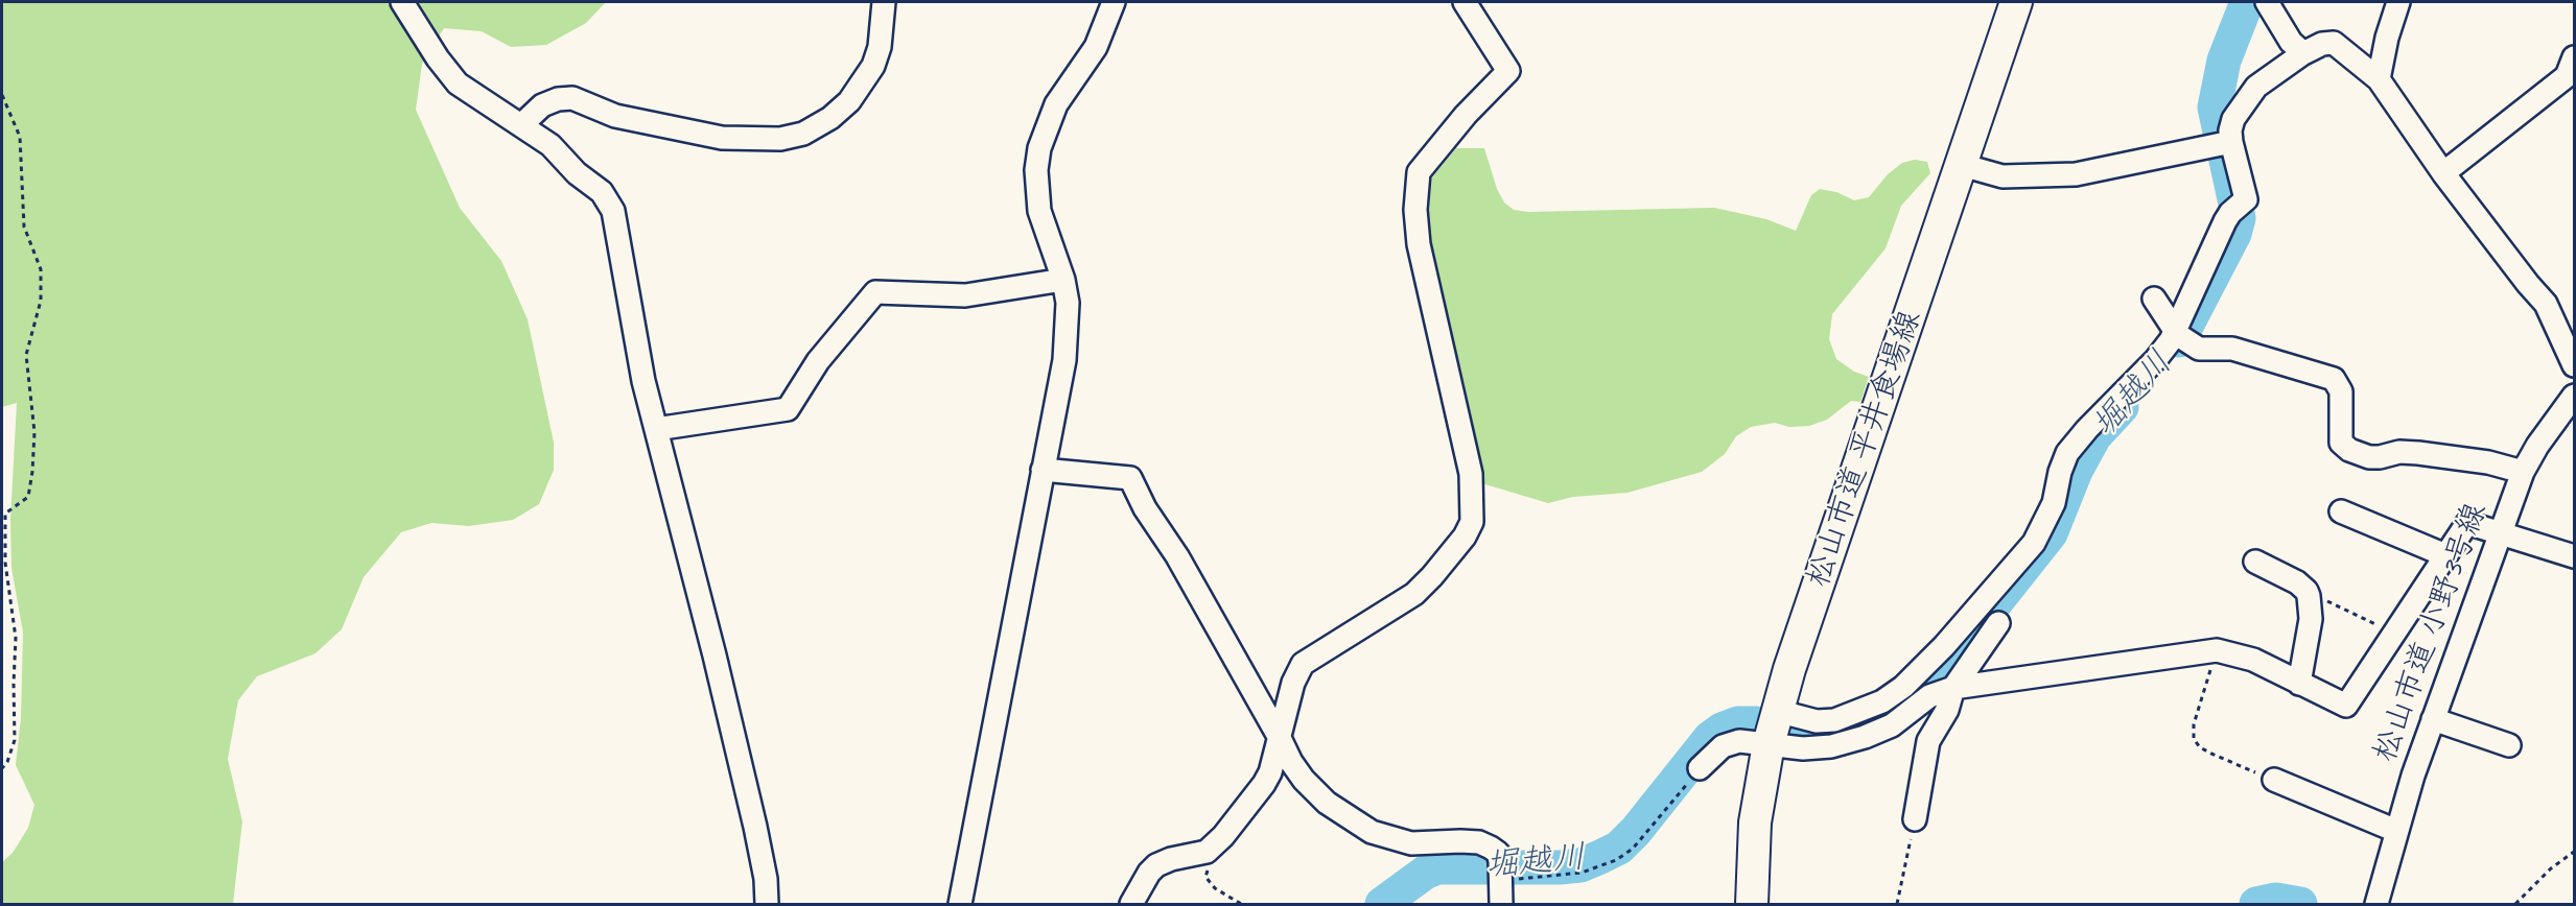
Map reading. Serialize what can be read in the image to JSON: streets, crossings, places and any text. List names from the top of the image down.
{
  "streets": {
    "street": ["松山市道 平井食場線", "松山市道 小野3号線"]
  },
  "water": ["堀越川"]
}
